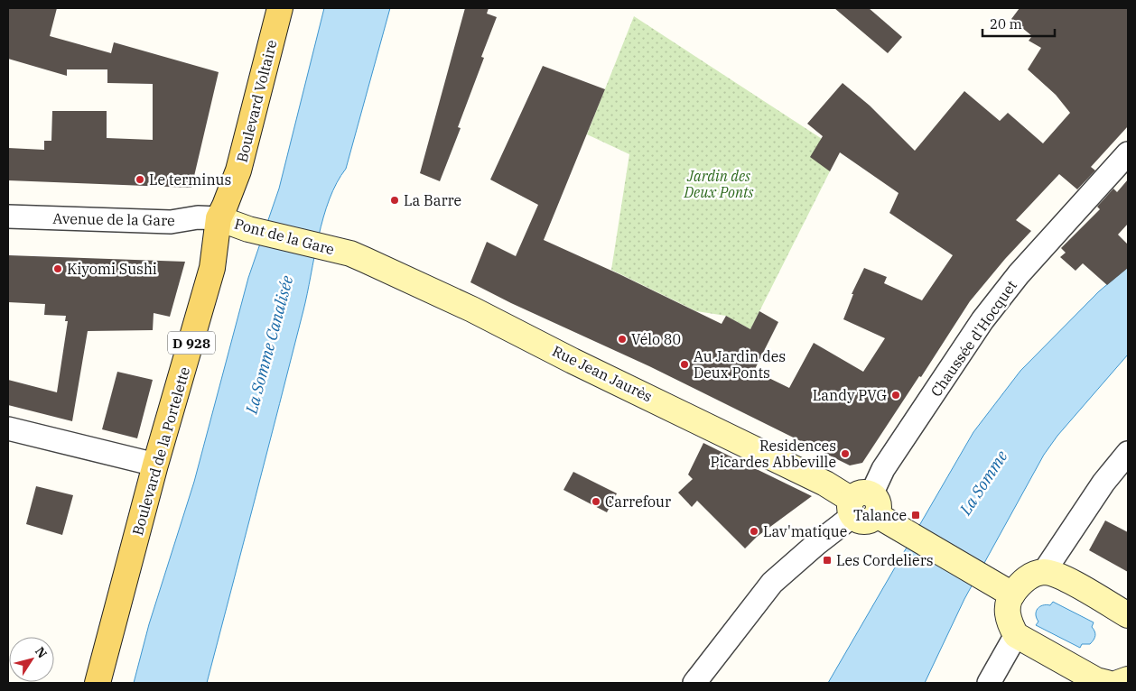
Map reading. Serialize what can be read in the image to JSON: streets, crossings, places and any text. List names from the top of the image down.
{
  "streets": {
    "main road": ["Boulevard Voltaire", "D 928", "Boulevard de la Portelette"],
    "street": [
      "Avenue de la Gare",
      "Pont de la Gare",
      "Chaussée d'Hocquet",
      "Rue Jean Jaurès"
    ]
  },
  "crossings": [
    ["Boulevard Voltaire", "Avenue de la Gare"],
    ["Boulevard Voltaire", "Pont de la Gare"],
    ["Boulevard Voltaire", "Boulevard de la Portelette"],
    ["Avenue de la Gare", "Pont de la Gare"],
    ["Avenue de la Gare", "Boulevard de la Portelette"],
    ["Pont de la Gare", "Rue Jean Jaurès"],
    ["Pont de la Gare", "Boulevard de la Portelette"],
    ["Chaussée d'Hocquet", "Rue Jean Jaurès"]
  ],
  "water": ["La Somme Canalisée", "La Somme"],
  "parks": ["Jardin des Deux Ponts"],
  "places": {
    "other": [
      "Le terminus",
      "La Barre",
      "Kiyomi Sushi",
      "Vélo 80",
      "Au Jardin des Deux Ponts",
      "Landy PVG",
      "Residences Picardes Abbeville",
      "Carrefour",
      "Lav'matique"
    ],
    "transit": ["Talance", "Les Cordeliers"]
  },
  "scale_bar": "20 m",
  "north": "top right"
}
